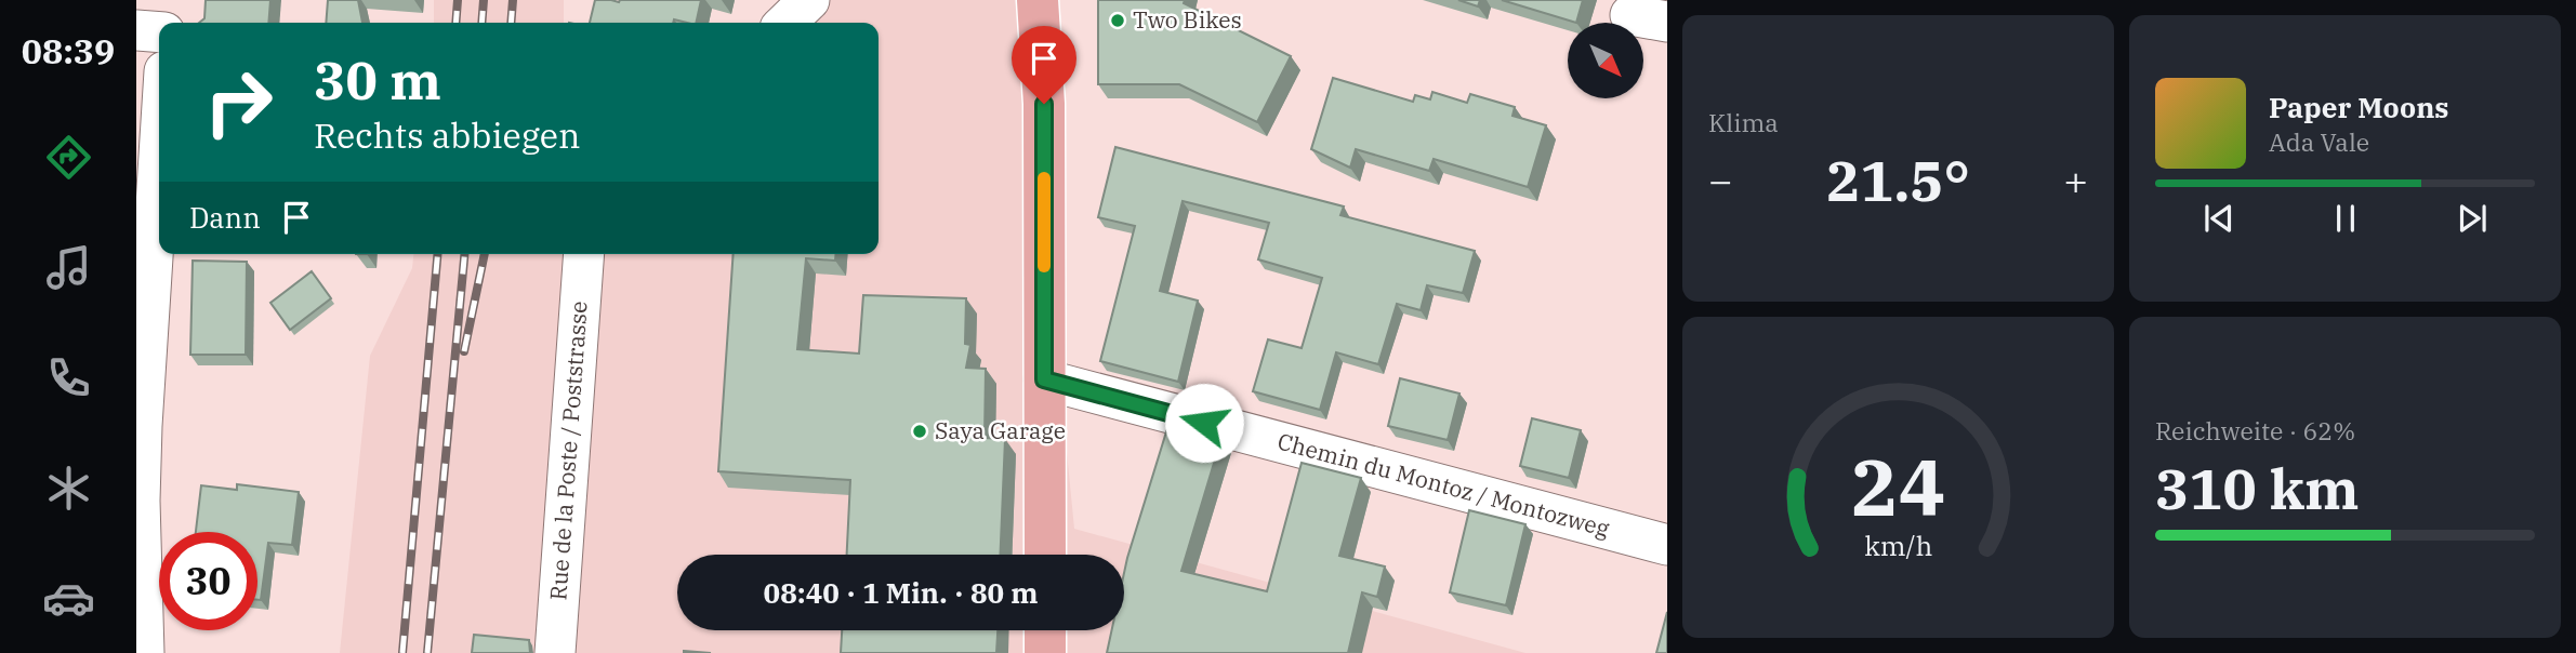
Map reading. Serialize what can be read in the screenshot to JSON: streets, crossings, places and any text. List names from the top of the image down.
{
  "streets": {
    "street": ["Rue de la Poste / Poststrasse", "Chemin du Montoz / Montozweg"]
  },
  "places": ["Two Bikes", "Saya Garage"],
  "north": "bottom right",
  "page": {
    "tabs": "08:39",
    "tile": [
      "Klima",
      ["Reichweite · 62%", "310 km"]
    ],
    "turn": ["30 m", "Rechts abbiegen"],
    "song": ["Paper Moons", "Ada Vale"],
    "heat": ["−", "21.5°", "+"],
    "then": "Dann",
    "limit": "30",
    "trip": "08:40 · 1 Min. · 80 m",
    "gauge": ["24", "km/h"]
  }
}
